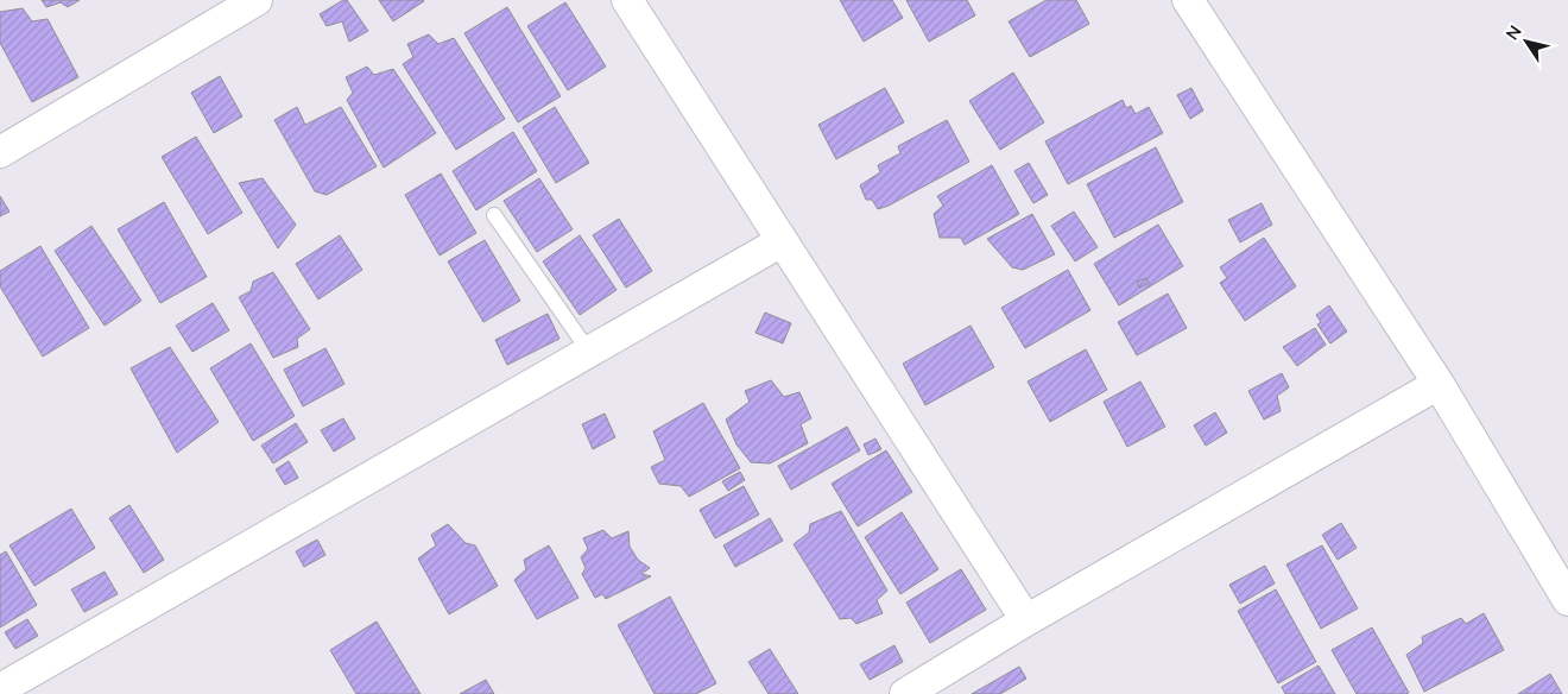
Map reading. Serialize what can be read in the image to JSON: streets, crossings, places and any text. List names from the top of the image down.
{
  "north": "top left"
}
